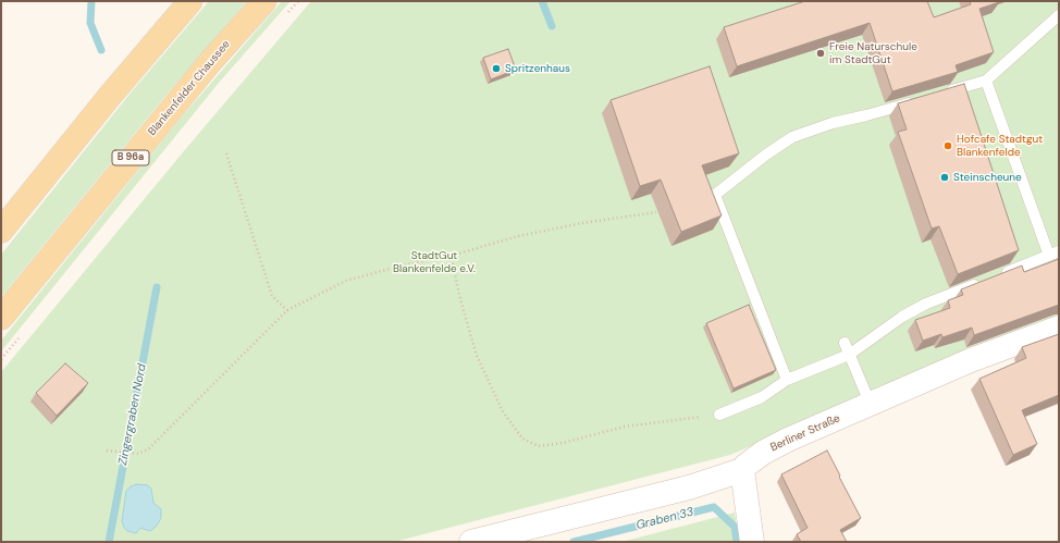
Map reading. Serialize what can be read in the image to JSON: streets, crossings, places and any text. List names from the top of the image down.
{
  "streets": {
    "main road": ["Blankenfelder Chaussee", "B 96a"],
    "street": ["Berliner Straße"]
  },
  "water": ["Zingergraben Nord", "Graben 33"],
  "parks": ["StadtGut Blankenfelde e.V."],
  "places": [
    "Freie Naturschule im StadtGut",
    "Spritzenhaus",
    "Hofcafe Stadtgut Blankenfelde",
    "Steinscheune"
  ]
}
